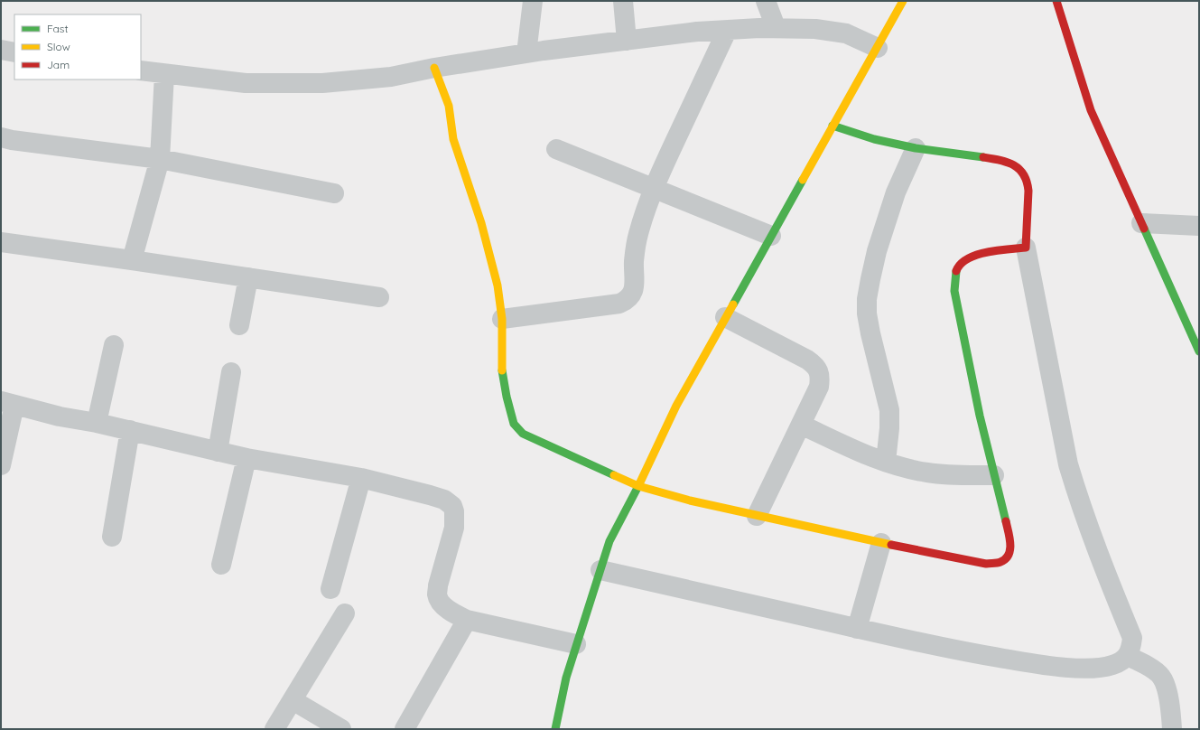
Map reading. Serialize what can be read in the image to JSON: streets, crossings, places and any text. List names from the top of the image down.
{
  "legend": ["Fast", "Slow", "Jam"]
}
